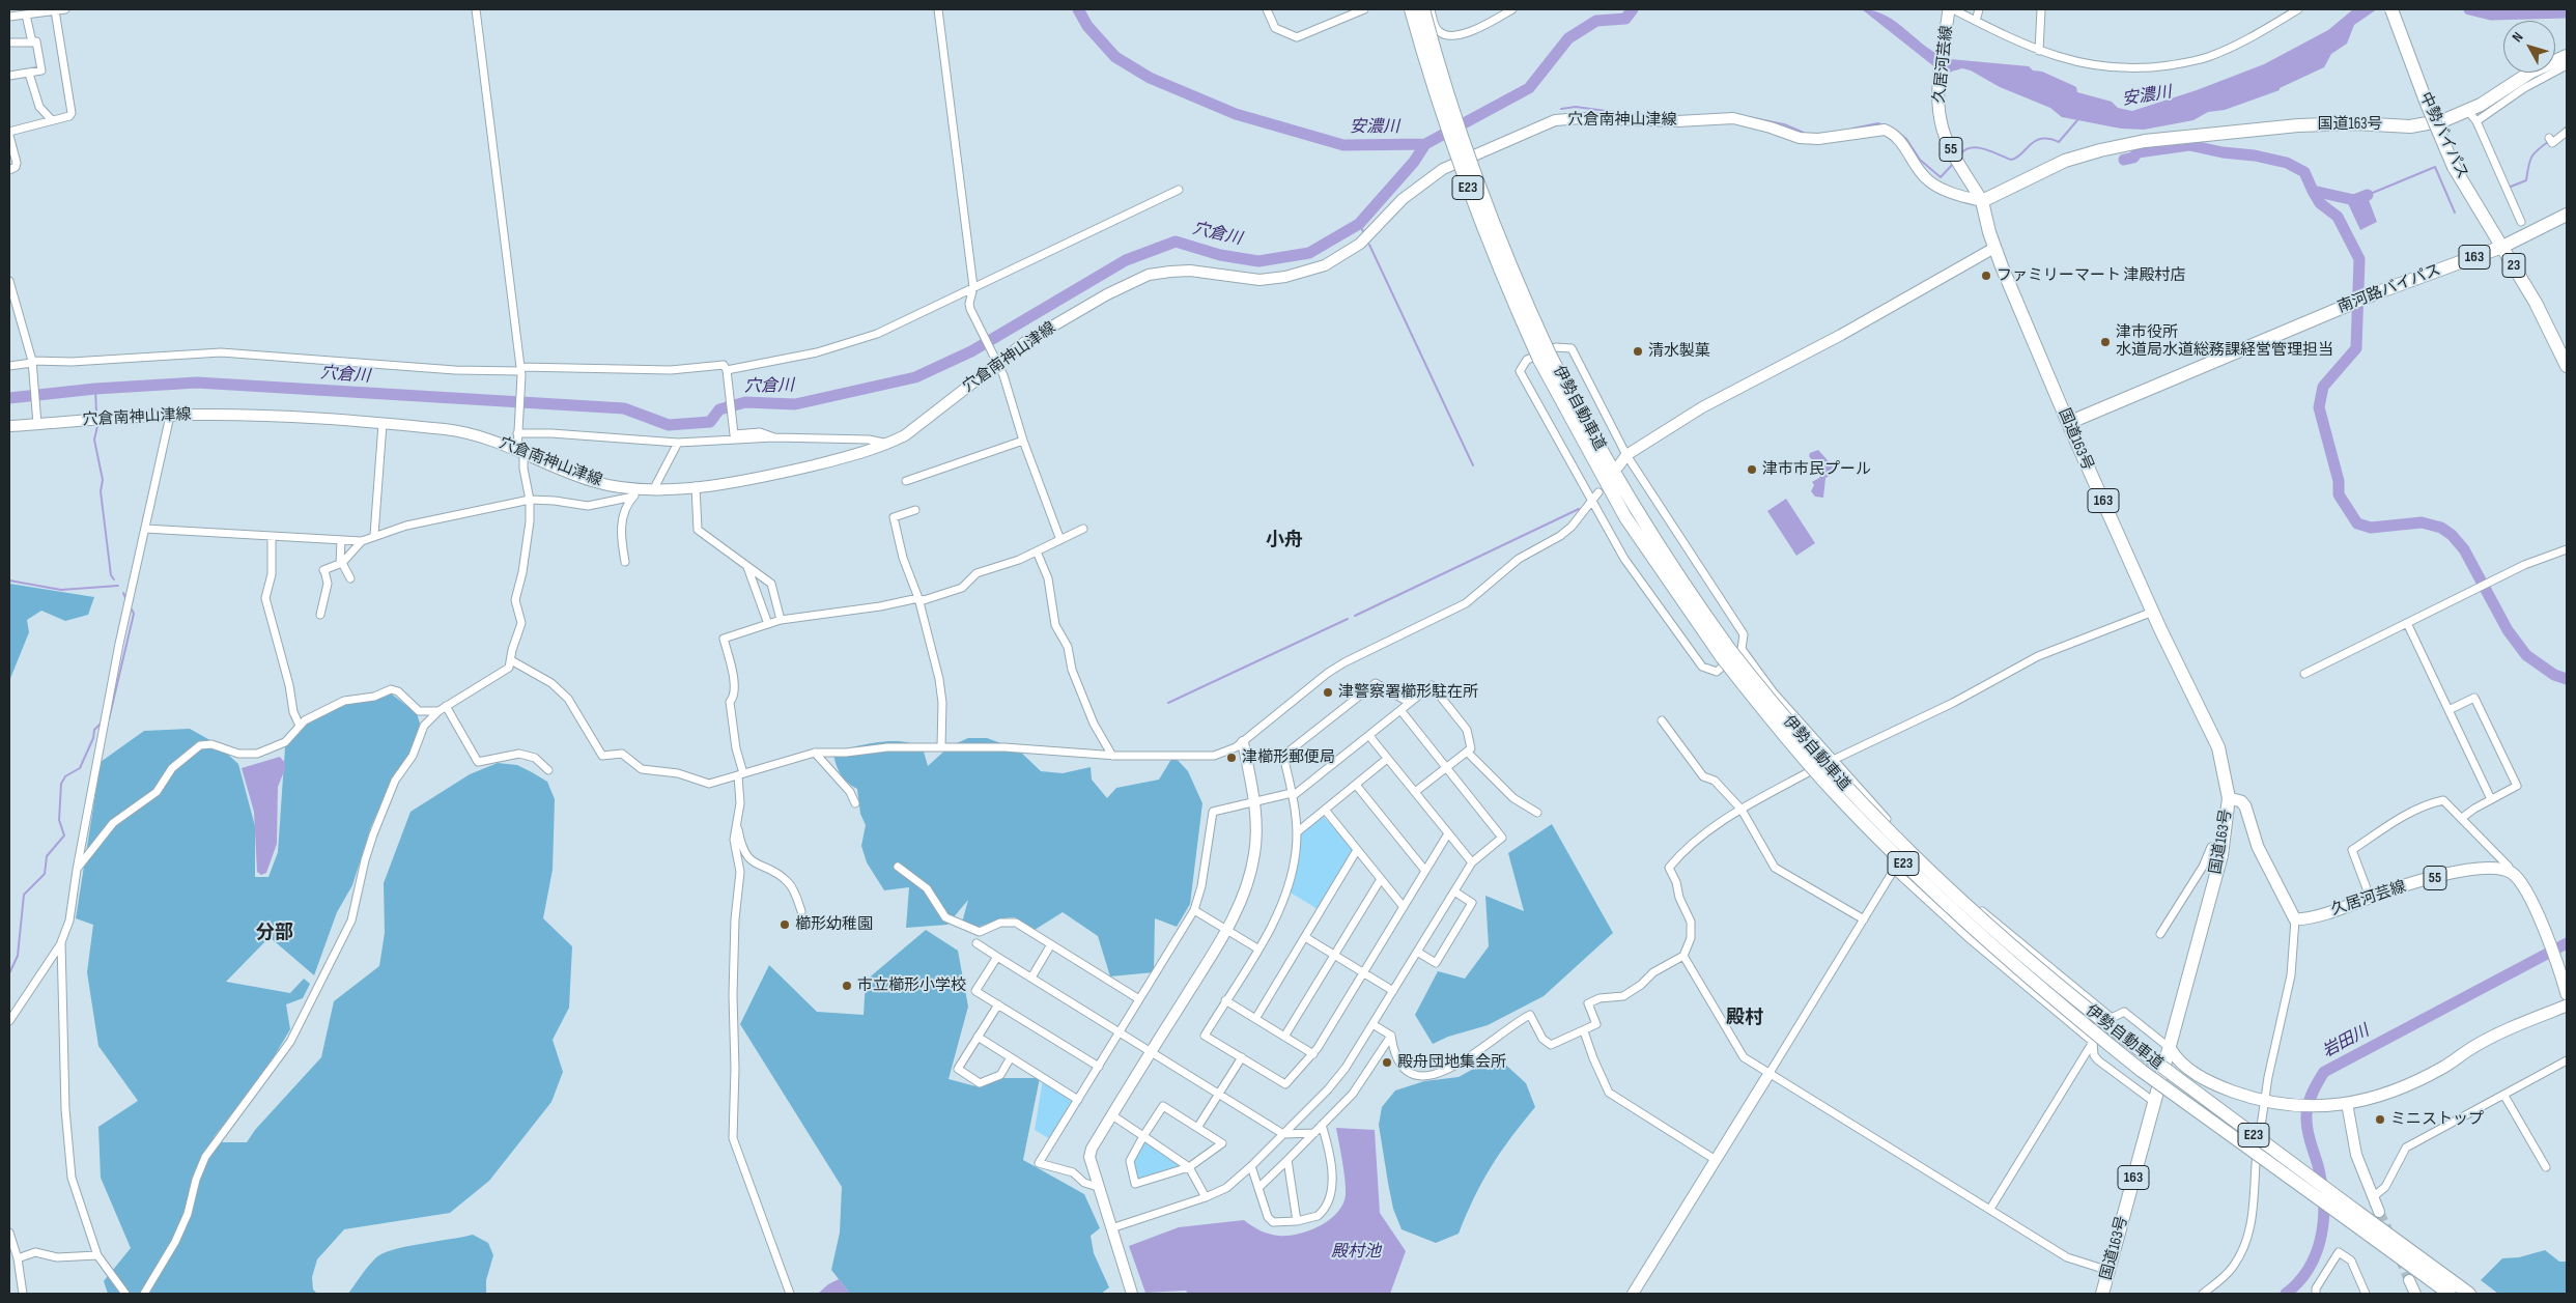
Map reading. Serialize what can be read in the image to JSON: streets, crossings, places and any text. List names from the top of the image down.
{
  "streets": {
    "highway": [
      "国道163号",
      "中勢バイパス",
      "E23",
      "163",
      "23",
      "南河路バイパス",
      "伊勢自動車道"
    ],
    "main road": ["久居河芸線", "穴倉南神山津線", "55"]
  },
  "crossings": [
    ["久居河芸線", "穴倉南神山津線"],
    ["久居河芸線", "国道163号"],
    ["穴倉南神山津線", "国道163号"],
    ["国道163号", "南河路バイパス"],
    ["中勢バイパス", "南河路バイパス"]
  ],
  "districts": ["小舟", "分部", "殿村"],
  "water": [
    "安濃川",
    "穴倉川",
    "岩田川",
    "殿村池"
  ],
  "places": [
    "ファミリーマート 津殿村店",
    "津市役所 水道局水道総務課経営管理担当",
    "清水製菓",
    "津市市民プール",
    "津警察署櫛形駐在所",
    "津櫛形郵便局",
    "櫛形幼稚園",
    "市立櫛形小学校",
    "殿舟団地集会所",
    "ミニストップ"
  ],
  "north": "top left"
}
